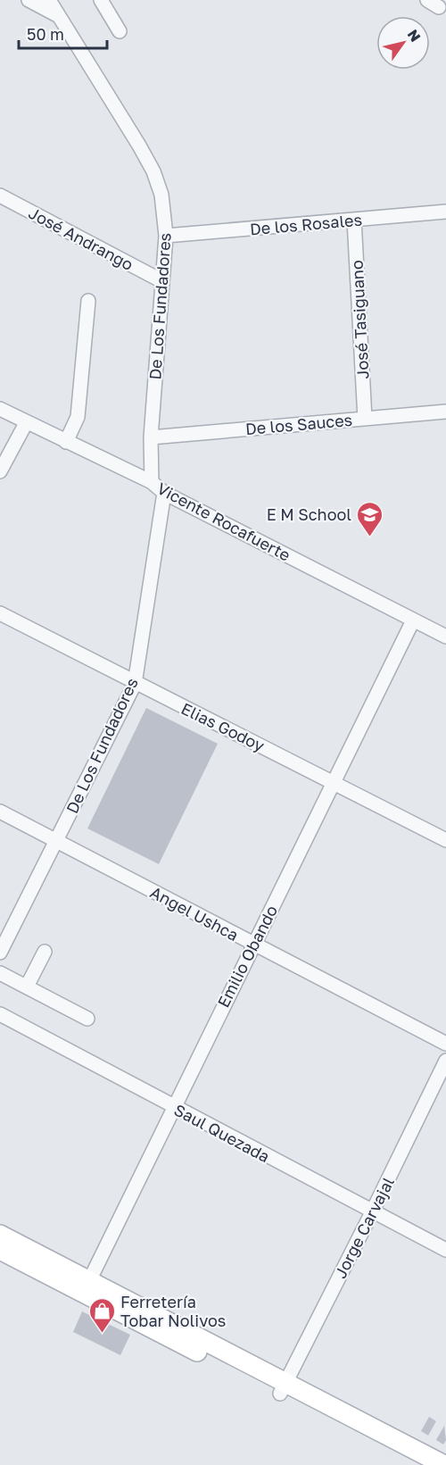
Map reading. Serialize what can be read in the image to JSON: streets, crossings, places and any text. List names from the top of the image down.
{
  "streets": {
    "street": [
      "De los Rosales",
      "José Andrango",
      "De Los Fundadores",
      "José Tasiguano",
      "De los Sauces",
      "Vicente Rocafuerte",
      "Elias Godoy",
      "Angel Ushca",
      "Emilio Obando",
      "Saul Quezada",
      "Jorge Carvajal"
    ]
  },
  "crossings": [
    ["De los Rosales", "De Los Fundadores"],
    ["De los Rosales", "José Tasiguano"],
    ["José Andrango", "De Los Fundadores"],
    ["De Los Fundadores", "De los Sauces"],
    ["De Los Fundadores", "Vicente Rocafuerte"],
    ["De Los Fundadores", "Elias Godoy"],
    ["De Los Fundadores", "Angel Ushca"],
    ["José Tasiguano", "De los Sauces"],
    ["Vicente Rocafuerte", "Emilio Obando"],
    ["Elias Godoy", "Emilio Obando"],
    ["Angel Ushca", "Emilio Obando"],
    ["Emilio Obando", "Saul Quezada"],
    ["Saul Quezada", "Jorge Carvajal"]
  ],
  "places": {
    "school or university": ["E M School"],
    "shop": ["Ferretería Tobar Nolivos"]
  },
  "scale_bar": "50 m",
  "north": "top right"
}
